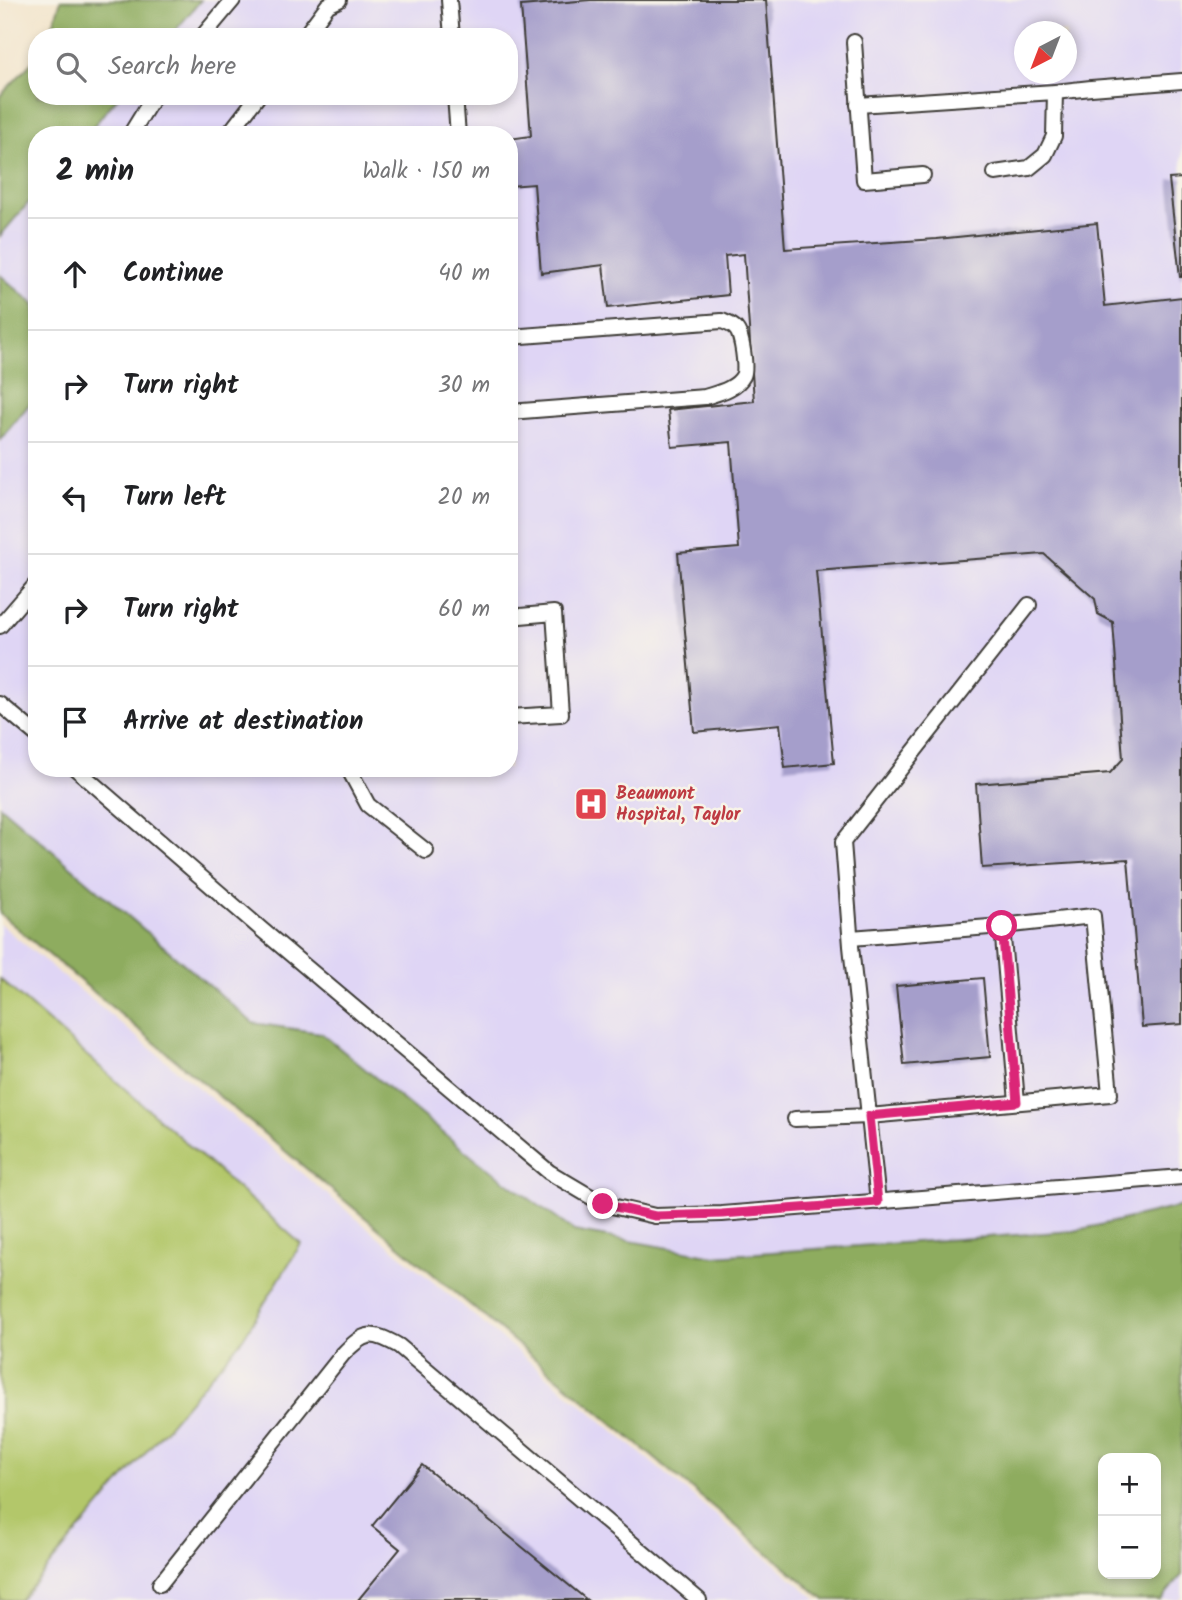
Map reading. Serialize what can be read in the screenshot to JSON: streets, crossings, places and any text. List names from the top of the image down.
{
  "places": {
    "hospital": ["Beaumont Hospital, Taylor"]
  },
  "north": "bottom left",
  "page": {
    "search": "Search here",
    "heading": ["2 min", "Walk · 150 m"],
    "list": [
      ["Continue", "40 m"],
      ["Turn right", "30 m"],
      ["Turn left", "20 m"],
      ["Turn right", "60 m"],
      "Arrive at destination"
    ],
    "map_buttons": ["+", "−"]
  }
}
